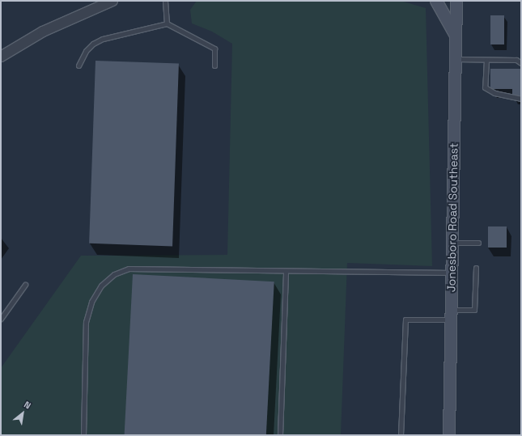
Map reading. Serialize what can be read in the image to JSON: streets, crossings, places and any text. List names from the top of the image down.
{
  "streets": {
    "main road": ["Jonesboro Road Southeast"]
  },
  "north": "top right"
}
